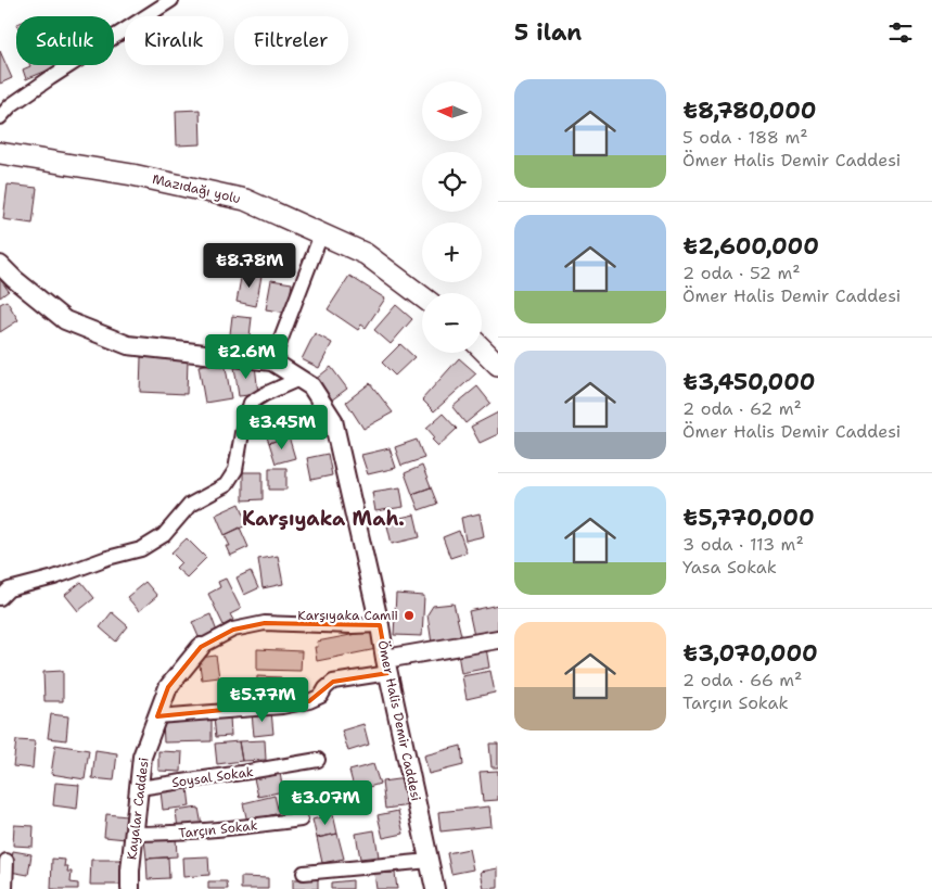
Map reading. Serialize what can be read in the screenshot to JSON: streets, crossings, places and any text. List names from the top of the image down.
{
  "streets": {
    "main road": ["Mazıdağı yolu"],
    "street": [
      "Ömer Halis Demir Caddesi",
      "Soysal Sokak",
      "Kayalar Caddesi",
      "Tarçın Sokak"
    ]
  },
  "crossings": [
    ["Soysal Sokak", "Kayalar Caddesi"],
    ["Kayalar Caddesi", "Tarçın Sokak"]
  ],
  "districts": ["Karşıyaka Mah."],
  "places": ["Karşıyaka Camii"],
  "north": "left",
  "page": {
    "heading": "5 ilan",
    "chip": ["Satılık", "Kiralık", "Filtreler"],
    "list": [
      {
        "name": "₺8,780,000",
        "note": "5 oda · 188 m² · Ömer Halis Demir Caddesi"
      },
      {
        "name": "₺2,600,000",
        "note": "2 oda · 52 m² · Ömer Halis Demir Caddesi"
      },
      {
        "name": "₺3,450,000",
        "note": "2 oda · 62 m² · Ömer Halis Demir Caddesi"
      },
      {
        "name": "₺5,770,000",
        "note": "3 oda · 113 m² · Yasa Sokak"
      },
      {
        "name": "₺3,070,000",
        "note": "2 oda · 66 m² · Tarçın Sokak"
      }
    ],
    "map_buttons": ["+", "−"],
    "price": [
      "₺8.78M",
      "₺2.6M",
      "₺3.45M",
      "₺5.77M",
      "₺3.07M"
    ]
  }
}
